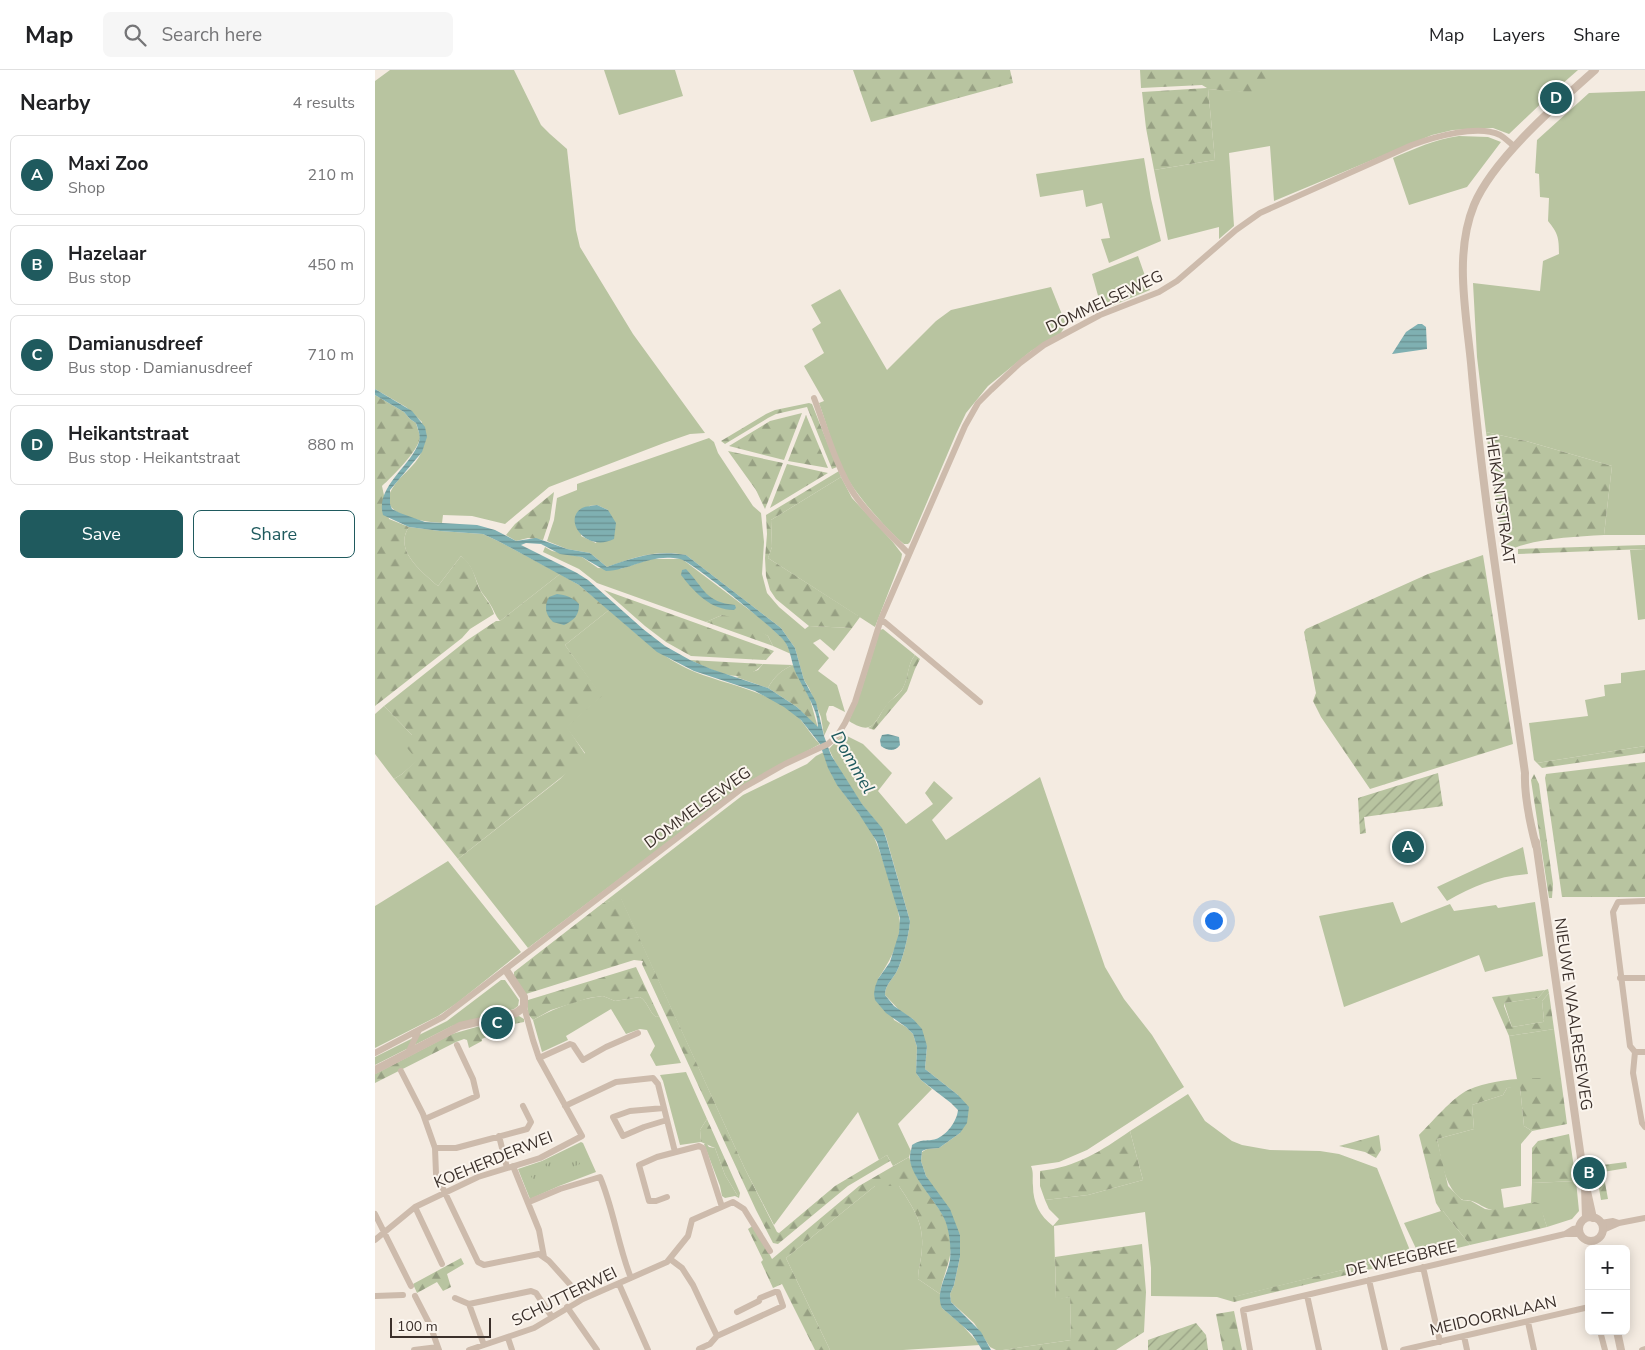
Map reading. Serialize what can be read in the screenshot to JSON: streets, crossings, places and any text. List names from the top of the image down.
{
  "streets": {
    "street": [
      "DOMMELSEWEG",
      "HEIKANTSTRAAT",
      "NIEUWE WAALRESEWEG",
      "KOEHERDERWEI",
      "DE WEEGBREE",
      "SCHUTTERWEI",
      "MEIDOORNLAAN"
    ]
  },
  "crossings": [
    ["DOMMELSEWEG", "HEIKANTSTRAAT"],
    ["HEIKANTSTRAAT", "NIEUWE WAALRESEWEG"],
    ["NIEUWE WAALRESEWEG", "DE WEEGBREE"]
  ],
  "water": ["Dommel"],
  "scale_bar": "100 m",
  "page": {
    "header": "Map",
    "search": "Search here",
    "nav": ["Map", "Layers", "Share"],
    "heading": ["Nearby", "4 results"],
    "pins": [
      "D",
      "A",
      "C",
      "B"
    ],
    "list": [
      {
        "mark": "A",
        "name": "Maxi Zoo",
        "note": "Shop",
        "value": "210 m"
      },
      {
        "mark": "B",
        "name": "Hazelaar",
        "note": "Bus stop",
        "value": "450 m"
      },
      {
        "mark": "C",
        "name": "Damianusdreef",
        "note": "Bus stop · Damianusdreef",
        "value": "710 m"
      },
      {
        "mark": "D",
        "name": "Heikantstraat",
        "note": "Bus stop · Heikantstraat",
        "value": "880 m"
      }
    ],
    "buttons": ["Save", "Share"],
    "map_buttons": ["+", "−"],
    "scale": "100 m"
  }
}
